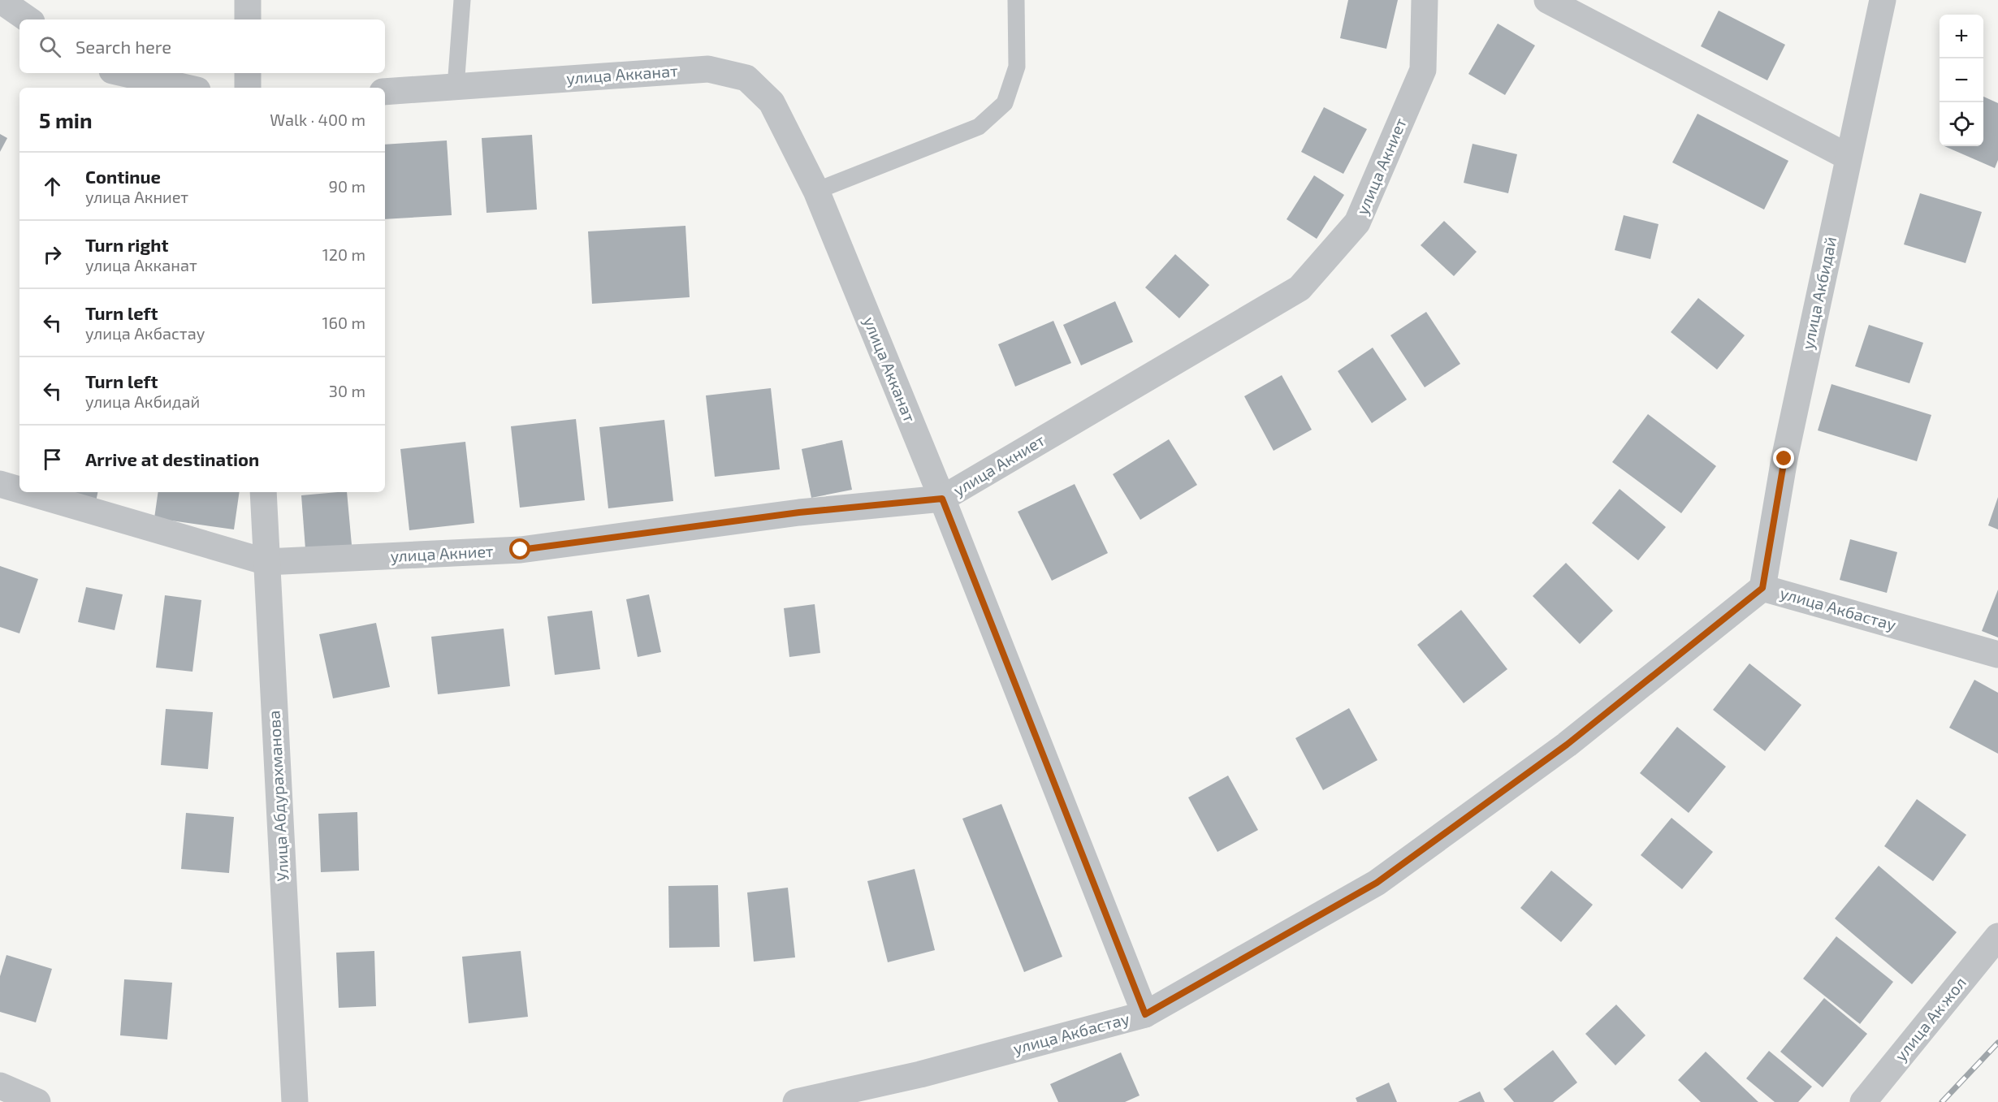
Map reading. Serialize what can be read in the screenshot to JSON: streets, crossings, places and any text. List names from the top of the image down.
{
  "streets": {
    "street": [
      "улица Акканат",
      "улица Акниет",
      "улица Акбидай",
      "улица Акбастау",
      "Улица Абдурахманова",
      "улица Ак жол"
    ]
  },
  "crossings": [
    ["улица Акканат", "улица Акниет"],
    ["улица Акканат", "улица Акбастау"],
    ["улица Акниет", "Улица Абдурахманова"],
    ["улица Акбидай", "улица Акбастау"]
  ],
  "page": {
    "map_buttons": ["+", "−"],
    "search": "Search here",
    "heading": ["5 min", "Walk · 400 m"],
    "list": [
      ["Continue", "улица Акниет", "90 m"],
      ["Turn right", "улица Акканат", "120 m"],
      ["Turn left", "улица Акбастау", "160 m"],
      ["Turn left", "улица Акбидай", "30 m"],
      "Arrive at destination"
    ]
  }
}
